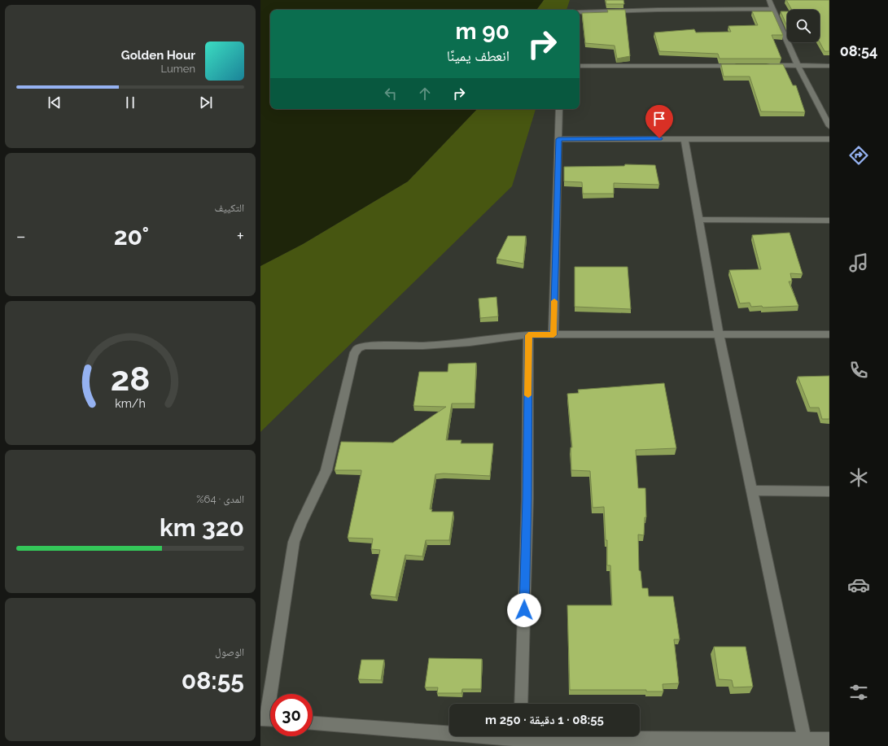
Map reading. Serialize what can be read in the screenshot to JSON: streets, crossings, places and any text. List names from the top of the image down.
{
  "page": {
    "tabs": "08:54",
    "turn": ["90 m", "انعطف يمينًا"],
    "song": ["Golden Hour", "Lumen"],
    "tile": [
      "التكييف",
      ["المدى · 64%", "320 km"],
      ["الوصول", "08:55"]
    ],
    "heat": ["−", "20°", "+"],
    "limit": "30",
    "trip": "08:55 · 1 دقيقة · 250 m",
    "gauge": ["28", "km/h"]
  }
}
